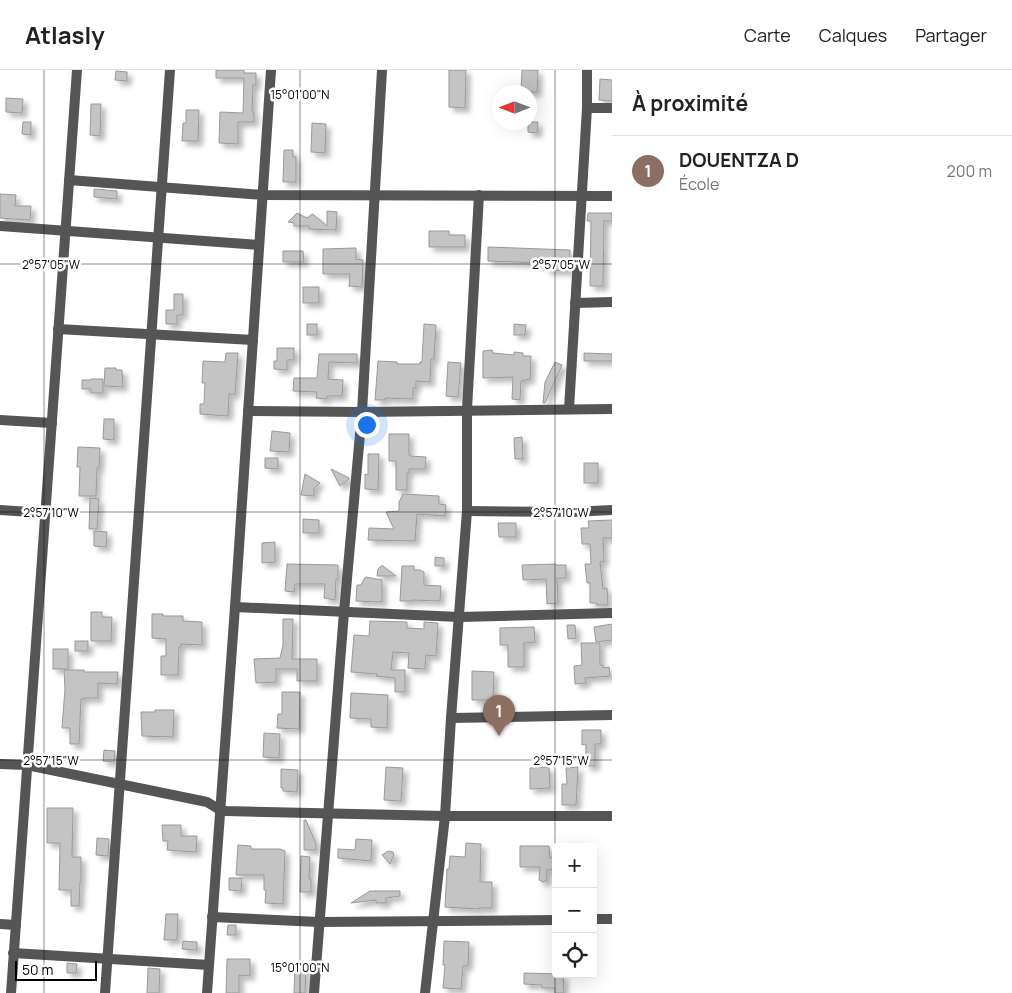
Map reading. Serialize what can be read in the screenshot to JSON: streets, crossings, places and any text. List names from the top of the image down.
{
  "scale_bar": "50 m",
  "north": "left",
  "page": {
    "header": "Atlasly",
    "nav": ["Carte", "Calques", "Partager"],
    "heading": "À proximité",
    "list": [
      {
        "mark": "1",
        "name": "DOUENTZA D",
        "note": "École",
        "value": "200 m"
      }
    ],
    "pins": "1",
    "map_buttons": ["+", "−"],
    "scale": "50 m"
  },
  "coordinates": [
    "15°01'00\"N",
    "2°57'05\"W",
    "2°57'10\"W",
    "2°57'15\"W"
  ]
}
